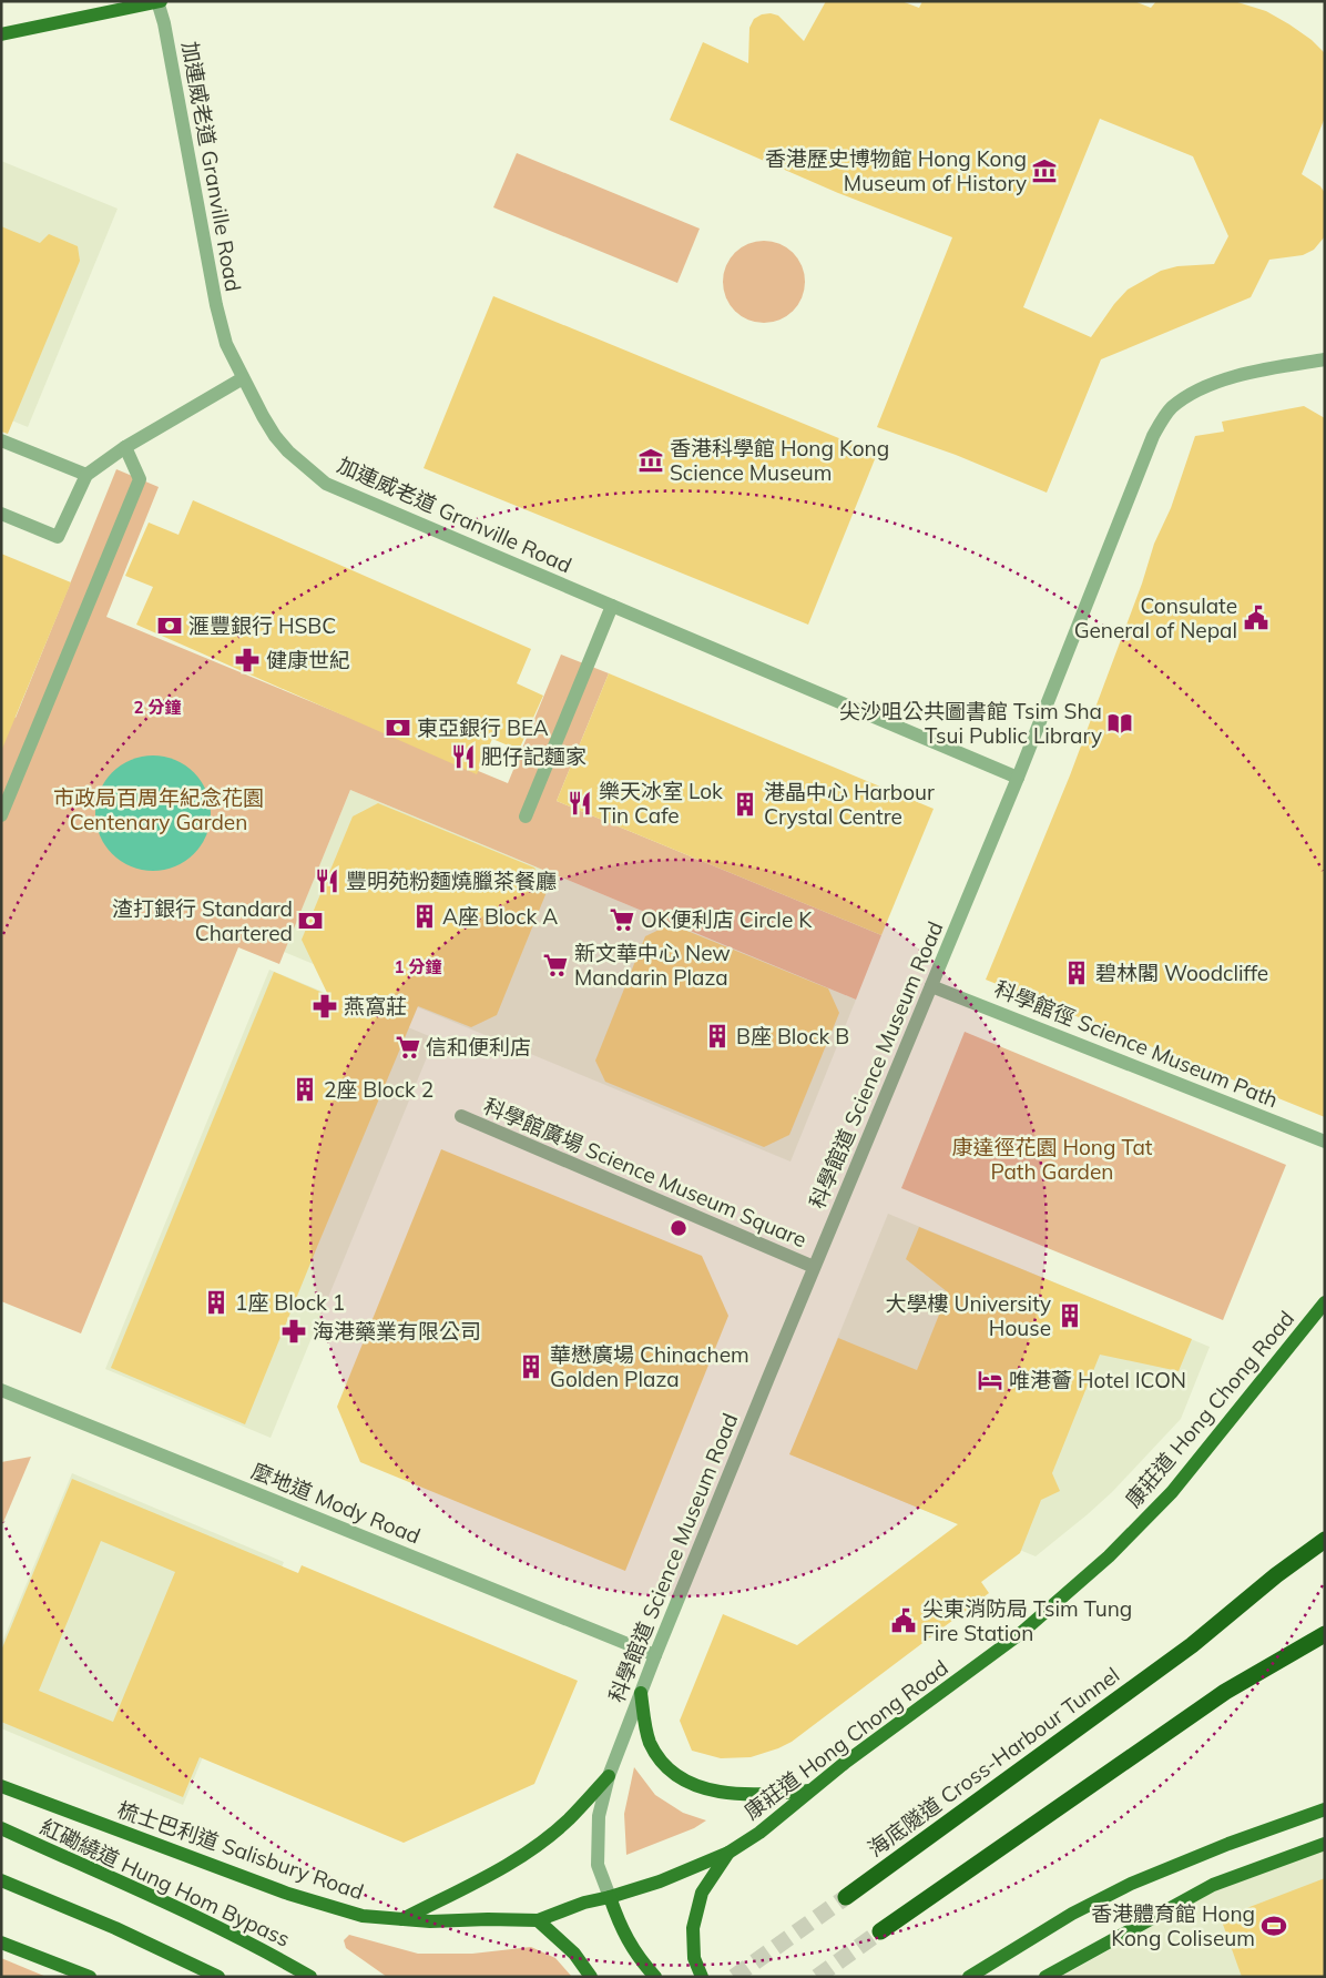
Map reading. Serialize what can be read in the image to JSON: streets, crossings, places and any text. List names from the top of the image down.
{
  "streets": {
    "highway": ["海底隧道 Cross-Harbour Tunnel"],
    "main road": ["康莊道 Hong Chong Road", "梳士巴利道 Salisbury Road", "紅磡繞道 Hung Hom Bypass"],
    "street": [
      "加連威老道 Granville Road",
      "科學館徑 Science Museum Path",
      "科學館道 Science Museum Road",
      "科學館廣場 Science Museum Square",
      "麼地道 Mody Road"
    ]
  },
  "crossings": [
    ["加連威老道 Granville Road", "科學館道 Science Museum Road"],
    ["科學館徑 Science Museum Path", "科學館道 Science Museum Road"],
    ["科學館道 Science Museum Road", "科學館廣場 Science Museum Square"],
    ["科學館道 Science Museum Road", "康莊道 Hong Chong Road"],
    ["科學館道 Science Museum Road", "麼地道 Mody Road"],
    ["科學館道 Science Museum Road", "梳士巴利道 Salisbury Road"],
    ["康莊道 Hong Chong Road", "梳士巴利道 Salisbury Road"]
  ],
  "parks": ["市政局百周年紀念花園 Centenary Garden", "康達徑花園 Hong Tat Path Garden"],
  "places": {
    "museum": ["香港歷史博物館 Hong Kong Museum of History", "香港科學館 Hong Kong Science Museum"],
    "public building": ["Consulate General of Nepal", "尖東消防局 Tsim Tung Fire Station"],
    "bank": ["滙豐銀行 HSBC", "東亞銀行 BEA", "渣打銀行 Standard Chartered"],
    "pharmacy": ["健康世紀", "燕窩莊", "海港藥業有限公司"],
    "library": ["尖沙咀公共圖書館 Tsim Sha Tsui Public Library"],
    "restaurant": ["肥仔記麵家", "樂天冰室 Lok Tin Cafe", "豐明苑粉麵燒臘茶餐廳"],
    "building": [
      "港晶中心 Harbour Crystal Centre",
      "A座 Block A",
      "碧林閣 Woodcliffe",
      "B座 Block B",
      "2座 Block 2",
      "1座 Block 1",
      "大學樓 University House",
      "華懋廣場 Chinachem Golden Plaza"
    ],
    "supermarket": ["OK便利店 Circle K", "新文華中心 New Mandarin Plaza", "信和便利店"],
    "hotel": ["唯港薈 Hotel ICON"],
    "sports": ["香港體育館 Hong Kong Coliseum"]
  },
  "rings": ["2 分鐘", "1 分鐘"]
}
